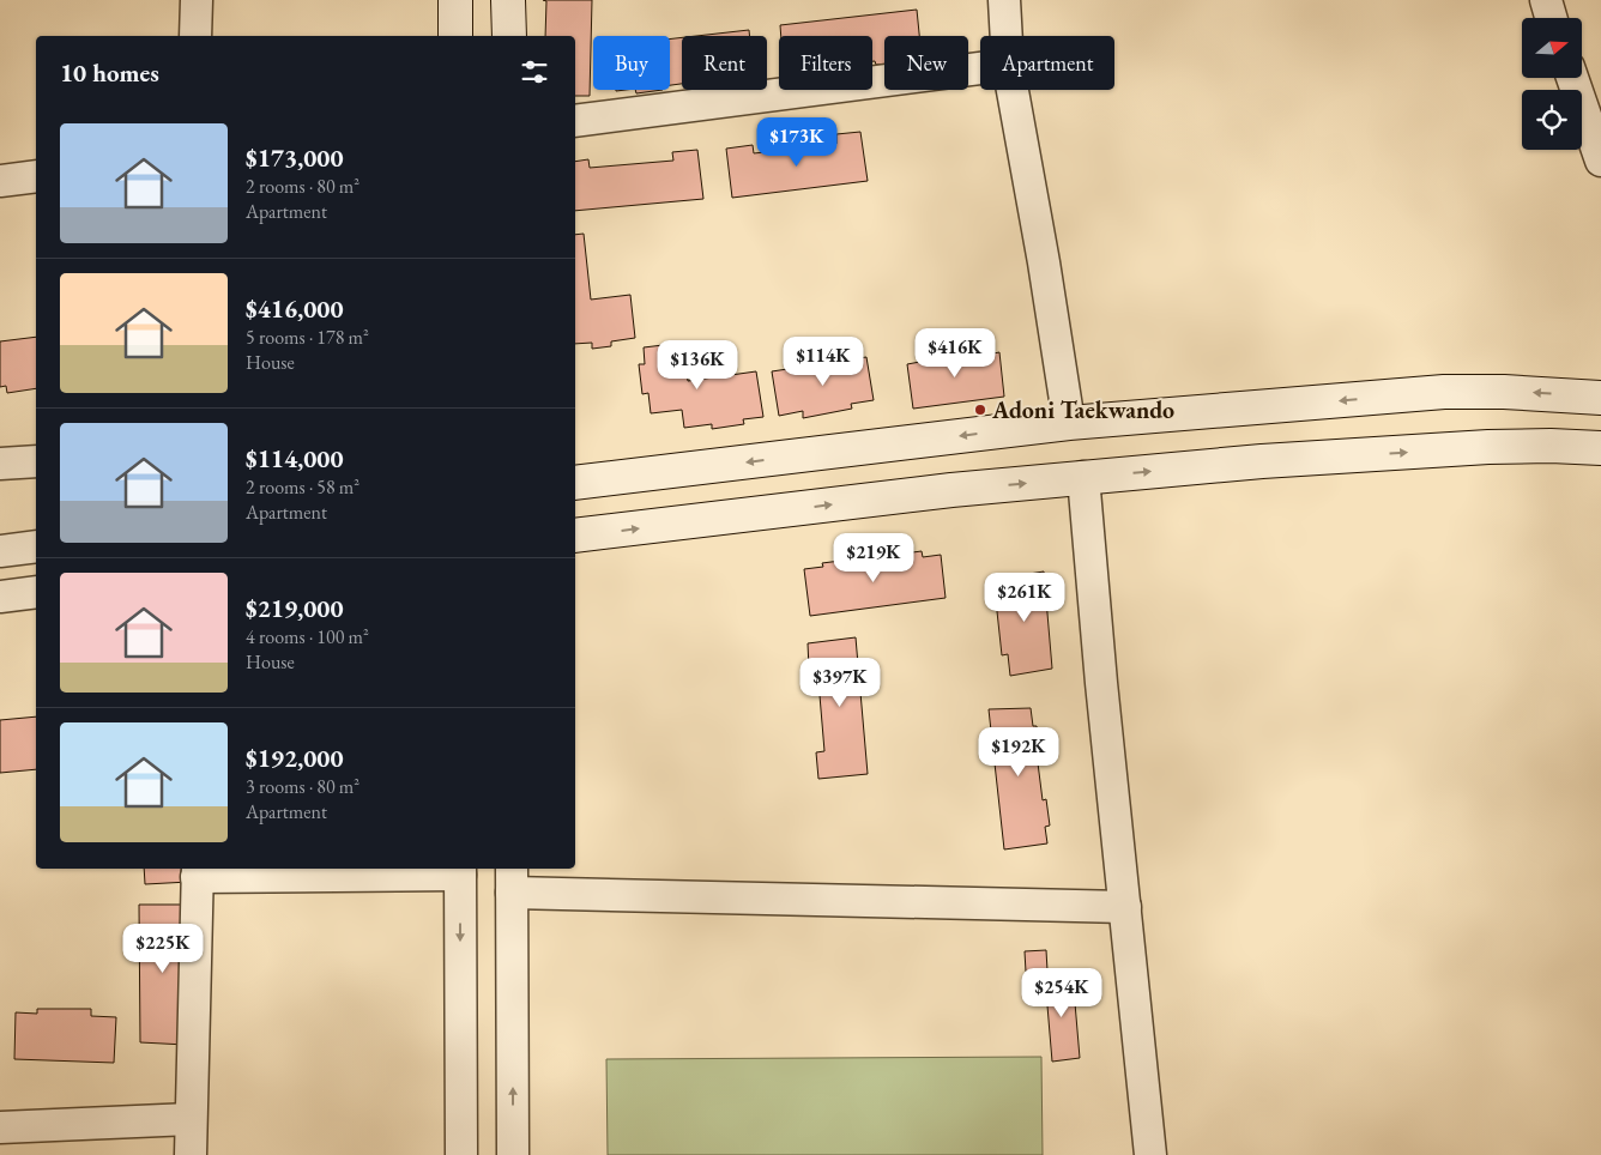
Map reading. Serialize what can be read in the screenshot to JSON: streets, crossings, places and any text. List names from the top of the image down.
{
  "places": ["Adoni Taekwando"],
  "north": "right",
  "page": {
    "chip": [
      "Buy",
      "Rent",
      "Filters",
      "New",
      "Apartment"
    ],
    "heading": "10 homes",
    "list": [
      {
        "name": "$173,000",
        "note": "2 rooms · 80 m² · Apartment"
      },
      {
        "name": "$416,000",
        "note": "5 rooms · 178 m² · House"
      },
      {
        "name": "$114,000",
        "note": "2 rooms · 58 m² · Apartment"
      },
      {
        "name": "$219,000",
        "note": "4 rooms · 100 m² · House"
      },
      {
        "name": "$192,000",
        "note": "3 rooms · 80 m² · Apartment"
      }
    ],
    "price": [
      "$173K",
      "$416K",
      "$114K",
      "$136K",
      "$219K",
      "$261K",
      "$397K",
      "$192K",
      "$225K",
      "$254K"
    ]
  }
}
